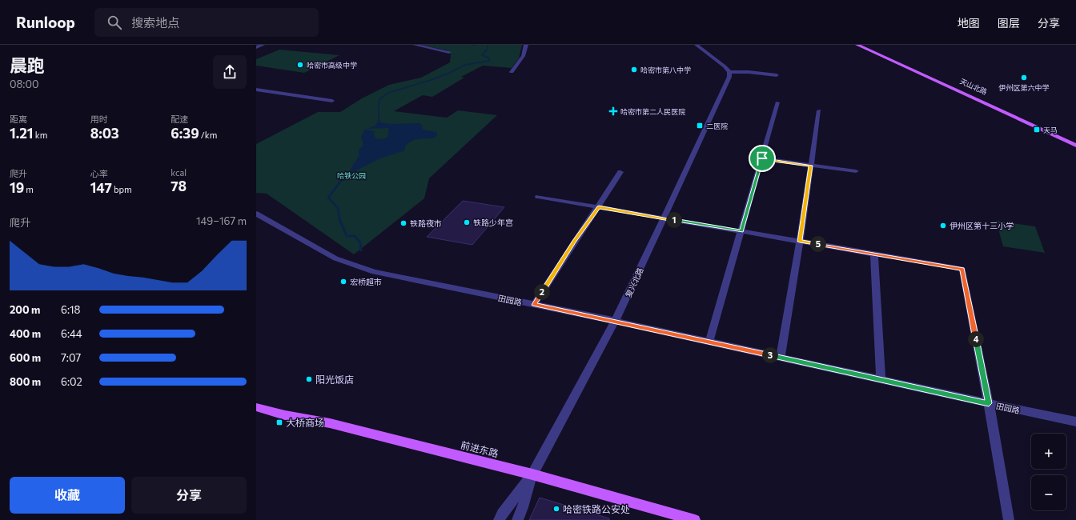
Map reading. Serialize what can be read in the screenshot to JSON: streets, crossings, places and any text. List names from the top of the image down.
{
  "streets": {
    "main road": ["天山北路", "前进东路"],
    "street": ["复兴北路", "田园路"]
  },
  "crossings": [
    ["复兴北路", "田园路"],
    ["复兴北路", "前进东路"]
  ],
  "parks": ["哈铁公园"],
  "places": {
    "other": [
      "哈密市高级中学",
      "哈密市第八中学",
      "伊州区第六中学",
      "铁路少年宫",
      "铁路夜市",
      "伊州区第十三小学",
      "宏桥超市",
      "阳光饭店",
      "哈密铁路公安处"
    ],
    "health": ["哈密市第二人民医院"],
    "transit": ["二医院", "天马", "大桥商场"]
  },
  "page": {
    "header": "Runloop",
    "search": "搜索地点",
    "nav": ["地图", "图层", "分享"],
    "heading": ["晨跑", "08:00"],
    "stats": [
      ["距离", "1.21 km"],
      ["用时", "8:03"],
      ["配速", "6:39 /km"],
      ["爬升", "19 m"],
      ["心率", "147 bpm"],
      ["kcal", "78"]
    ],
    "chart": ["爬升", "149–167 m"],
    "pins": [
      "1",
      "5",
      "2",
      "4",
      "3"
    ],
    "list": [
      {
        "name": "200 m",
        "note": "6:18"
      },
      {
        "name": "400 m",
        "note": "6:44"
      },
      {
        "name": "600 m",
        "note": "7:07"
      },
      {
        "name": "800 m",
        "note": "6:02"
      }
    ],
    "map_buttons": ["+", "−"],
    "buttons": ["收藏", "分享"]
  }
}
